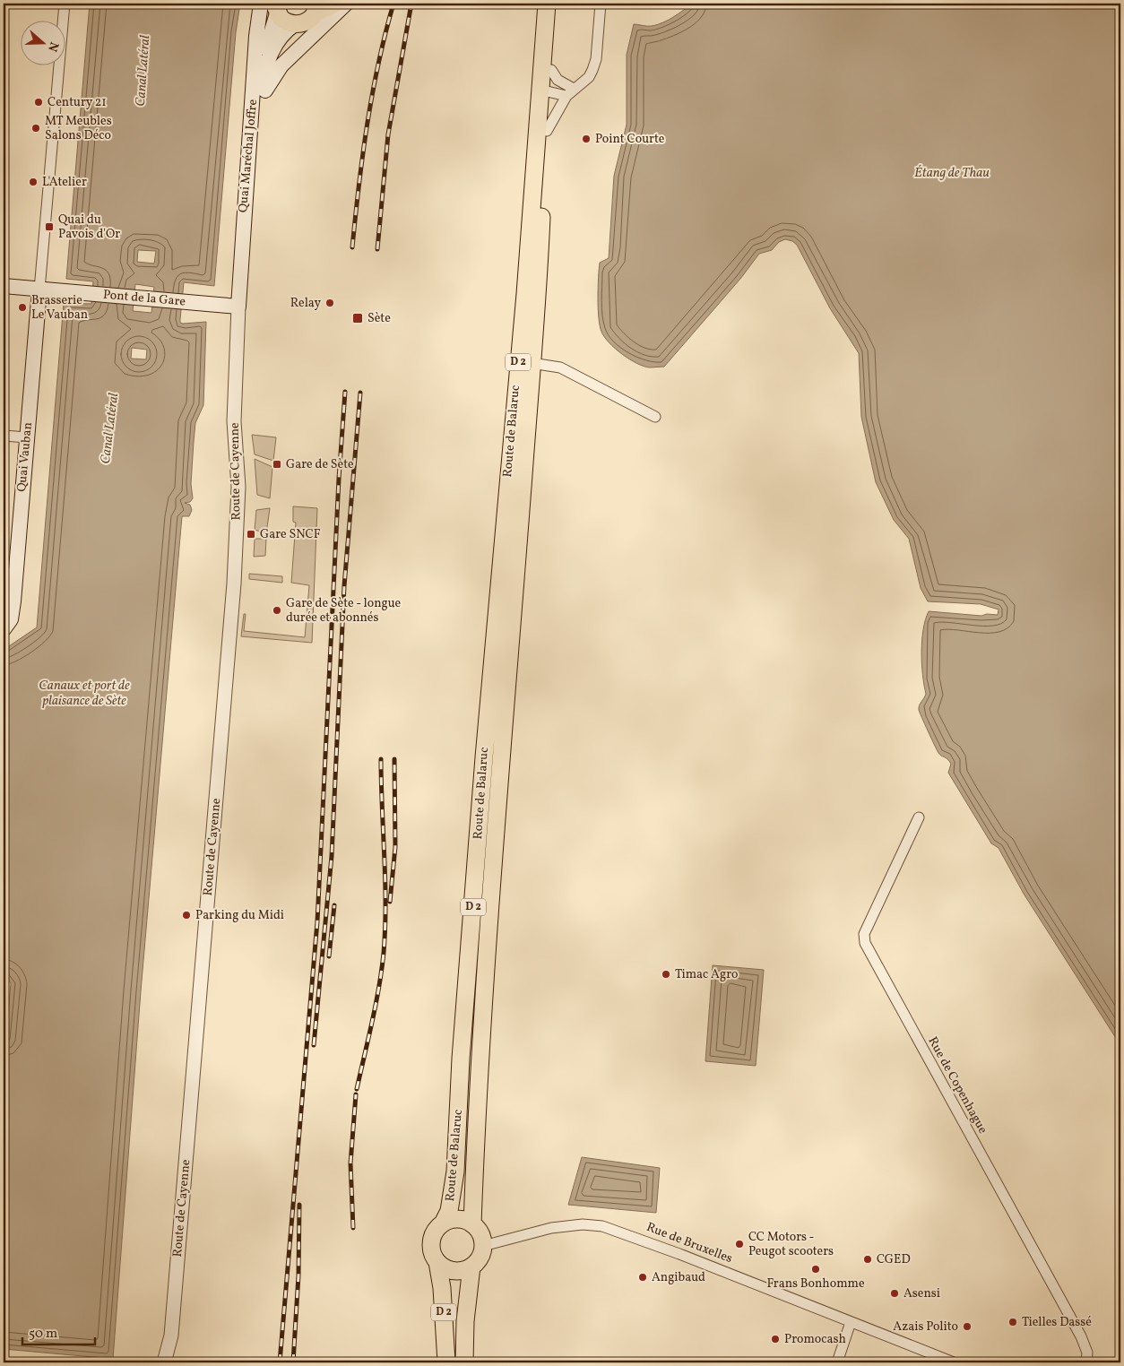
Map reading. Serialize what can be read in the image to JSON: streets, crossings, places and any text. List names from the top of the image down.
{
  "streets": {
    "main road": [
      "Quai Maréchal Joffre",
      "Pont de la Gare",
      "D 2",
      "Route de Balaruc",
      "Quai Vauban"
    ],
    "street": ["Route de Cayenne", "Rue de Copenhague", "Rue de Bruxelles"]
  },
  "crossings": [
    ["Quai Maréchal Joffre", "Pont de la Gare"],
    ["Quai Maréchal Joffre", "Route de Cayenne"],
    ["Pont de la Gare", "Quai Vauban"],
    ["Pont de la Gare", "Route de Cayenne"],
    ["D 2", "Route de Balaruc"],
    ["D 2", "Rue de Bruxelles"],
    ["Route de Balaruc", "Rue de Bruxelles"]
  ],
  "water": ["Canal Latéral", "Étang de Thau", "Canaux et port de plaisance de Sète"],
  "places": {
    "other": [
      "Century 21",
      "MT Meubles Salons Déco",
      "Point Courte",
      "L'Atelier",
      "Relay",
      "Brasserie Le Vauban",
      "Gare de Sète - longue durée et abonnés",
      "Parking du Midi",
      "Timac Agro",
      "CC Motors - Peugot scooters",
      "CGED",
      "Frans Bonhomme",
      "Angibaud",
      "Asensi",
      "Tielles Dassé",
      "Azais Polito",
      "Promocash"
    ],
    "transit": [
      "Quai du Pavois d'Or",
      "Sète",
      "Gare de Sète",
      "Gare SNCF"
    ]
  },
  "scale_bar": "50 m",
  "north": "right"
}
